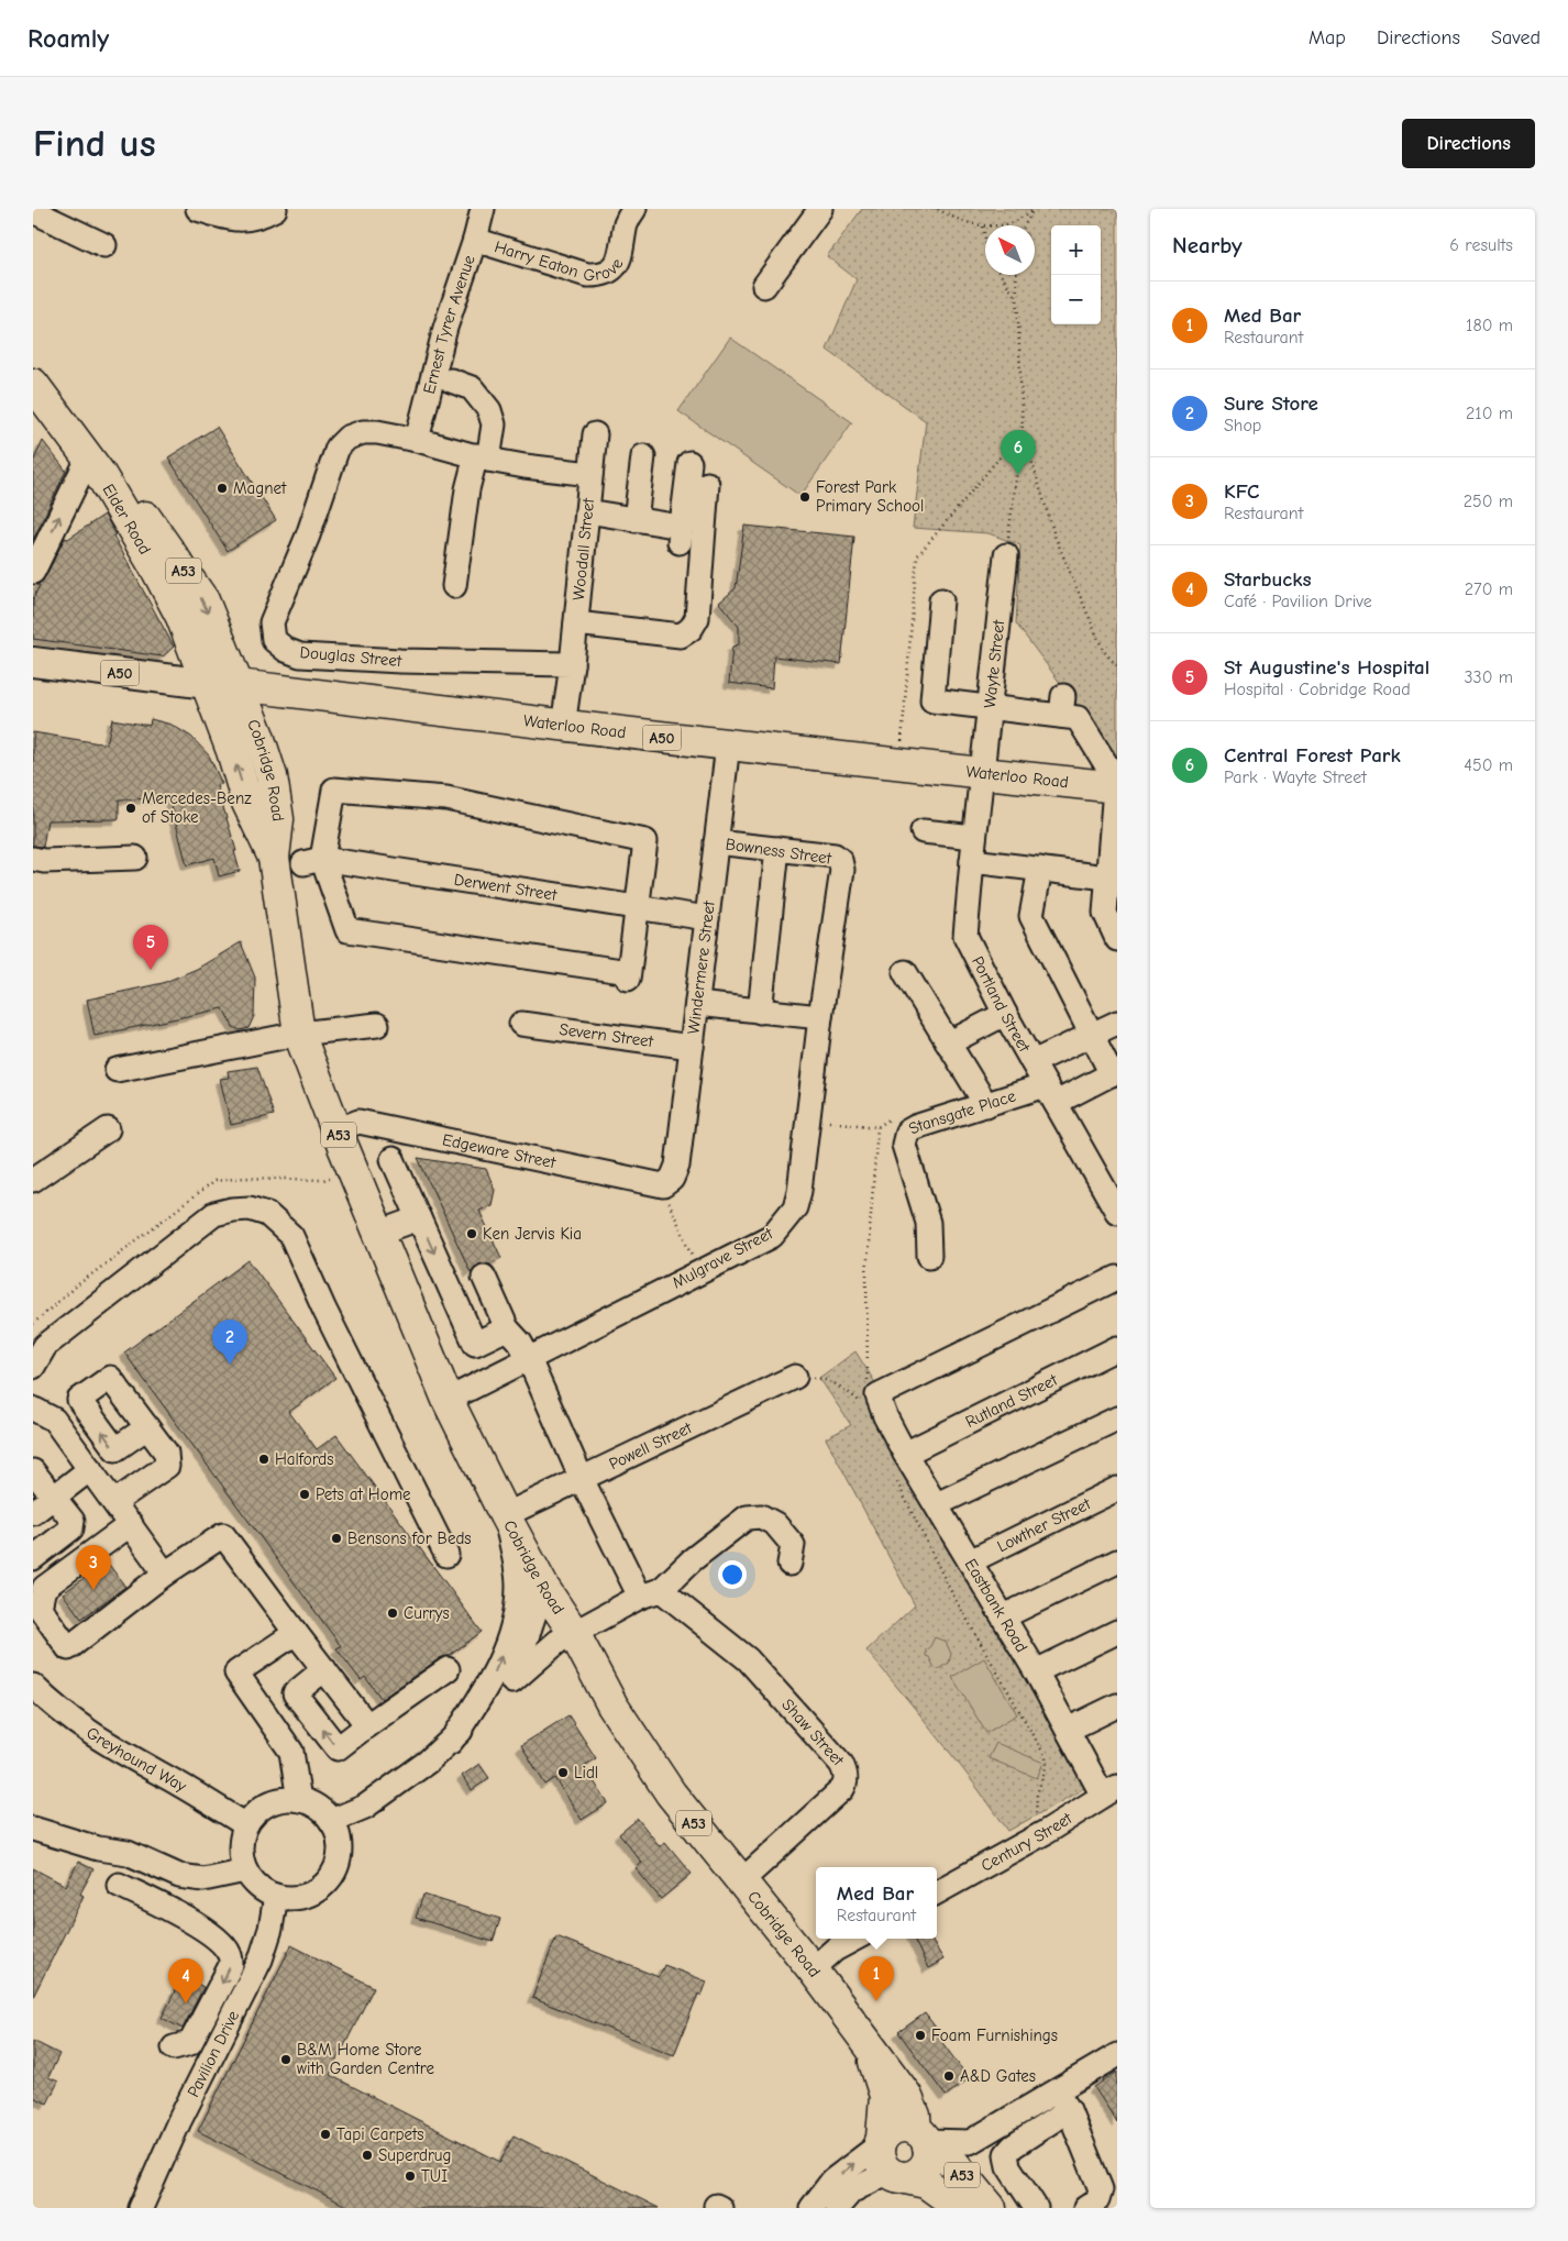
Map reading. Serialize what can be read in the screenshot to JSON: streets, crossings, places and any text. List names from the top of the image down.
{
  "streets": {
    "highway": [
      "Elder Road",
      "A53",
      "A50",
      "Waterloo Road",
      "Cobridge Road"
    ],
    "street": [
      "Harry Eaton Grove",
      "Ernest Tyrer Avenue",
      "Woodall Street",
      "Douglas Street",
      "Wayte Street",
      "Bowness Street",
      "Derwent Street",
      "Windermere Street",
      "Portland Street",
      "Severn Street",
      "Stansgate Place",
      "Edgeware Street",
      "Mulgrave Street",
      "Rutland Street",
      "Powell Street",
      "Lowther Street",
      "Eastbank Road",
      "Shaw Street",
      "Greyhound Way",
      "Century Street",
      "Pavilion Drive"
    ]
  },
  "crossings": [
    ["Harry Eaton Grove", "Ernest Tyrer Avenue"],
    ["Ernest Tyrer Avenue", "Douglas Street"],
    ["Elder Road", "Waterloo Road"],
    ["Elder Road", "Cobridge Road"],
    ["Woodall Street", "Douglas Street"],
    ["A53", "Cobridge Road"],
    ["Wayte Street", "Waterloo Road"],
    ["Wayte Street", "Portland Street"],
    ["Waterloo Road", "Cobridge Road"],
    ["Waterloo Road", "Windermere Street"],
    ["Waterloo Road", "Portland Street"],
    ["Cobridge Road", "Edgeware Street"],
    ["Cobridge Road", "Mulgrave Street"],
    ["Cobridge Road", "Powell Street"],
    ["Cobridge Road", "Shaw Street"],
    ["Bowness Street", "Windermere Street"],
    ["Bowness Street", "Mulgrave Street"],
    ["Derwent Street", "Windermere Street"],
    ["Windermere Street", "Severn Street"],
    ["Windermere Street", "Edgeware Street"],
    ["Portland Street", "Stansgate Place"],
    ["Rutland Street", "Eastbank Road"],
    ["Lowther Street", "Eastbank Road"],
    ["Eastbank Road", "Century Street"],
    ["Greyhound Way", "Pavilion Drive"]
  ],
  "places": [
    "Magnet",
    "Forest Park Primary School",
    "Mercedes-Benz of Stoke",
    "Ken Jervis Kia",
    "Halfords",
    "Pets at Home",
    "Bensons for Beds",
    "Currys",
    "Lidl",
    "Foam Furnishings",
    "B&M Home Store with Garden Centre",
    "A&D Gates",
    "Tapi Carpets",
    "Superdrug",
    "TUI"
  ],
  "north": "top left",
  "page": {
    "header": "Roamly",
    "nav": ["Map", "Directions", "Saved"],
    "buttons": "Directions",
    "title": "Find us",
    "heading": ["Nearby", "6 results"],
    "map_buttons": ["+", "−"],
    "list": [
      {
        "mark": "1",
        "name": "Med Bar",
        "note": "Restaurant",
        "value": "180 m"
      },
      {
        "mark": "2",
        "name": "Sure Store",
        "note": "Shop",
        "value": "210 m"
      },
      {
        "mark": "3",
        "name": "KFC",
        "note": "Restaurant",
        "value": "250 m"
      },
      {
        "mark": "4",
        "name": "Starbucks",
        "note": "Café · Pavilion Drive",
        "value": "270 m"
      },
      {
        "mark": "5",
        "name": "St Augustine's Hospital",
        "note": "Hospital · Cobridge Road",
        "value": "330 m"
      },
      {
        "mark": "6",
        "name": "Central Forest Park",
        "note": "Park · Wayte Street",
        "value": "450 m"
      }
    ],
    "pins": [
      "6",
      "5",
      "2",
      "3",
      "1",
      "4"
    ],
    "popup": ["Med Bar", "Restaurant"]
  }
}
